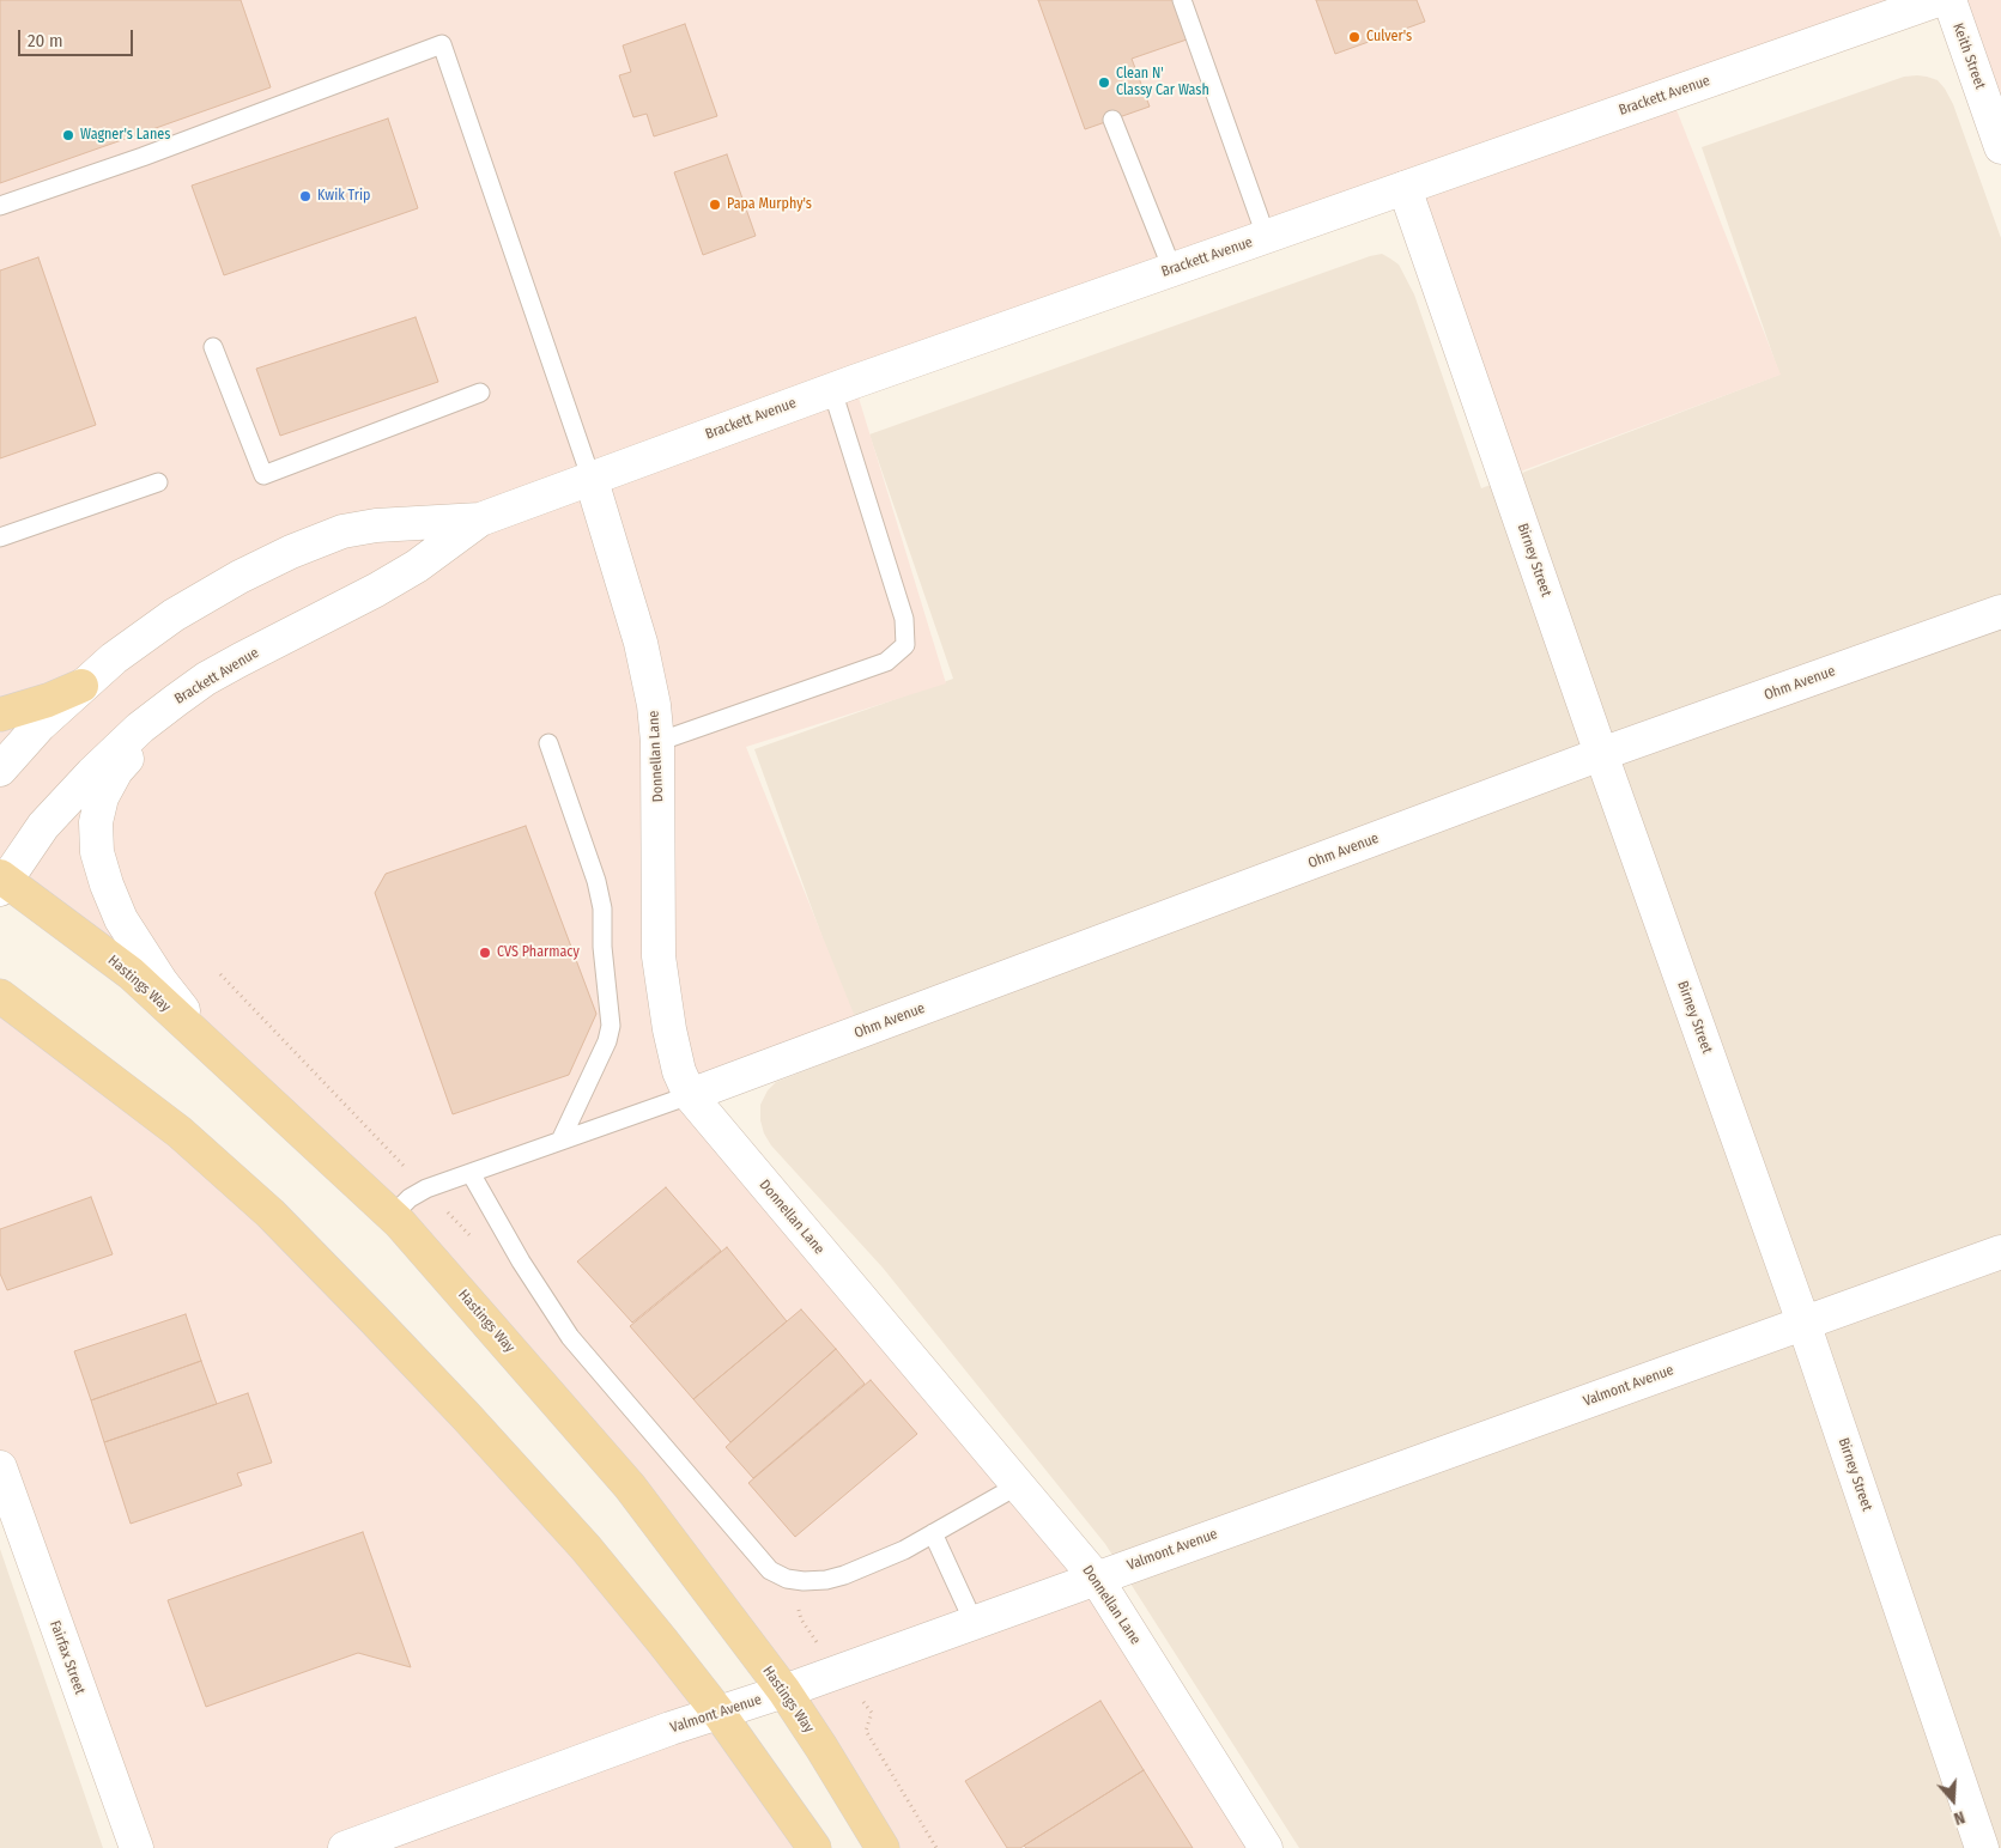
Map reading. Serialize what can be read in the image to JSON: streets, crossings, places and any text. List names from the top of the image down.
{
  "streets": {
    "main road": ["Hastings Way"],
    "street": [
      "Keith Street",
      "Brackett Avenue",
      "Birney Street",
      "Ohm Avenue",
      "Donnellan Lane",
      "Valmont Avenue",
      "Fairfax Street"
    ]
  },
  "crossings": [
    ["Brackett Avenue", "Birney Street"],
    ["Brackett Avenue", "Donnellan Lane"],
    ["Brackett Avenue", "Hastings Way"],
    ["Birney Street", "Ohm Avenue"],
    ["Birney Street", "Valmont Avenue"],
    ["Ohm Avenue", "Donnellan Lane"],
    ["Donnellan Lane", "Valmont Avenue"],
    ["Hastings Way", "Valmont Avenue"]
  ],
  "places": [
    "Culver's",
    "Clean N' Classy Car Wash",
    "Wagner's Lanes",
    "Kwik Trip",
    "Papa Murphy's",
    "CVS Pharmacy"
  ],
  "scale_bar": "20 m",
  "north": "bottom"
}
